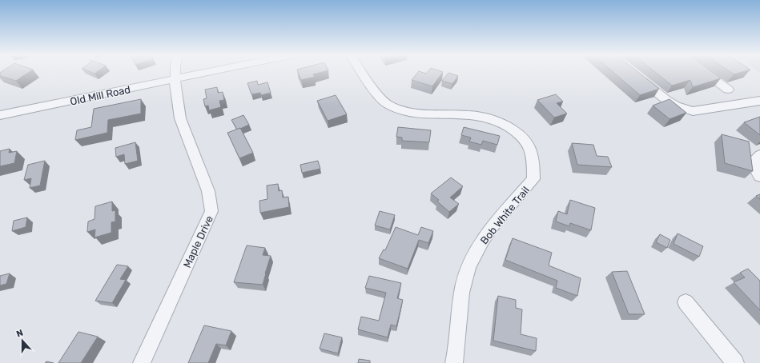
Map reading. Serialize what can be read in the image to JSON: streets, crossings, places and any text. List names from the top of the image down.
{
  "streets": {
    "street": ["Old Mill Road", "Bob White Trail", "Maple Drive"]
  },
  "crossings": [
    ["Old Mill Road", "Maple Drive"]
  ],
  "north": "top"
}
